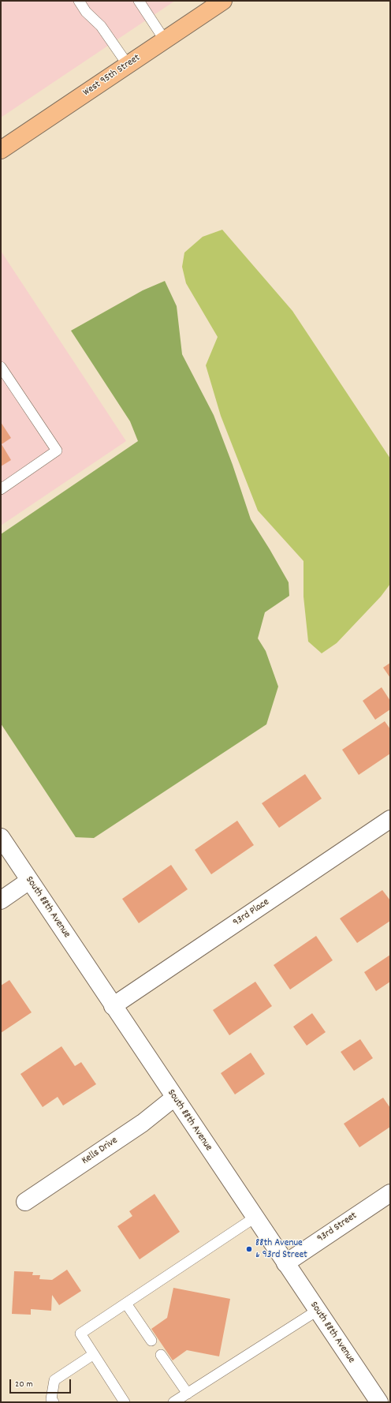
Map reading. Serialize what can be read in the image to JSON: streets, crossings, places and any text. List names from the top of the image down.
{
  "streets": {
    "main road": ["West 95th Street"],
    "street": [
      "South 88th Avenue",
      "93rd Place",
      "Kells Drive",
      "93rd Street"
    ]
  },
  "crossings": [
    ["South 88th Avenue", "93rd Place"],
    ["South 88th Avenue", "Kells Drive"],
    ["South 88th Avenue", "93rd Street"]
  ],
  "places": ["88th Avenue & 93rd Street"],
  "scale_bar": "20 m"
}
